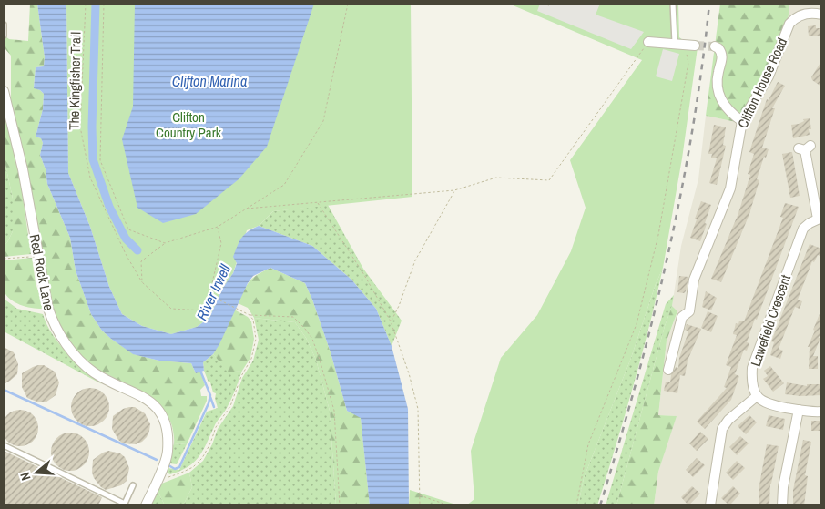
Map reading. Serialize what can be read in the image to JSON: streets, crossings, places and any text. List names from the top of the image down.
{
  "streets": {
    "street": ["Clifton House Road", "Red Rock Lane", "Lawefield Crescent"],
    "path": ["The Kingfisher Trail"]
  },
  "water": ["Clifton Marina", "River Irwell"],
  "parks": ["Clifton Country Park"],
  "north": "left"
}
